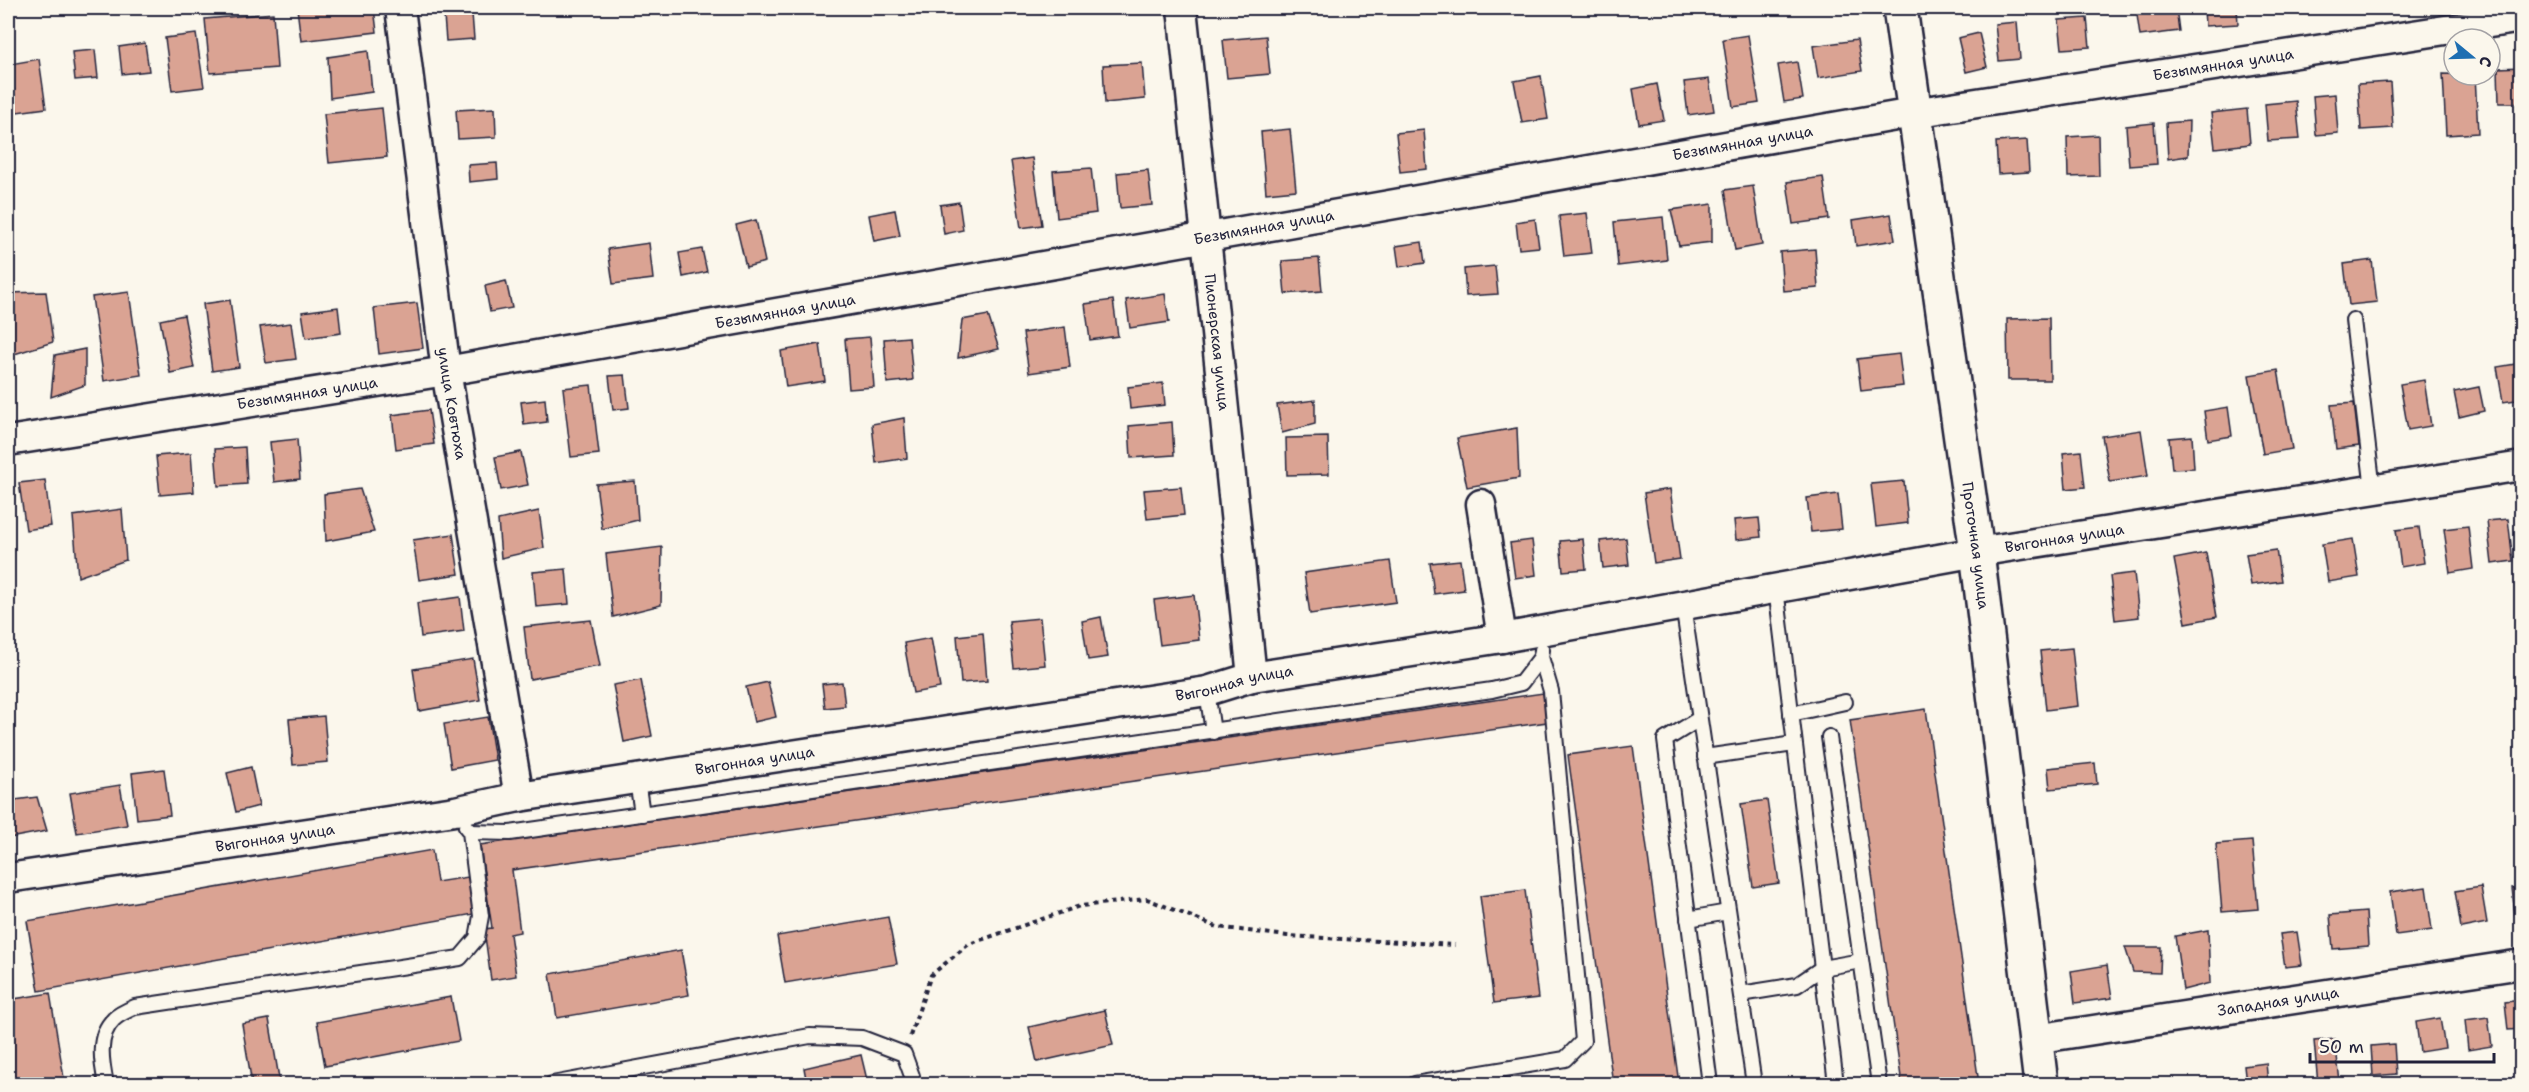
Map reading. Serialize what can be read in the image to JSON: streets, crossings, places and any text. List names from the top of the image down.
{
  "streets": {
    "street": [
      "Безымянная улица",
      "Пионерская улица",
      "улица Ковтюха",
      "Выгонная улица",
      "Проточная улица",
      "Западная улица"
    ]
  },
  "crossings": [
    ["Безымянная улица", "Пионерская улица"],
    ["Безымянная улица", "улица Ковтюха"],
    ["Безымянная улица", "Проточная улица"],
    ["Пионерская улица", "Выгонная улица"],
    ["улица Ковтюха", "Выгонная улица"],
    ["Выгонная улица", "Проточная улица"],
    ["Проточная улица", "Западная улица"]
  ],
  "scale_bar": "50 m",
  "north": "right"
}
